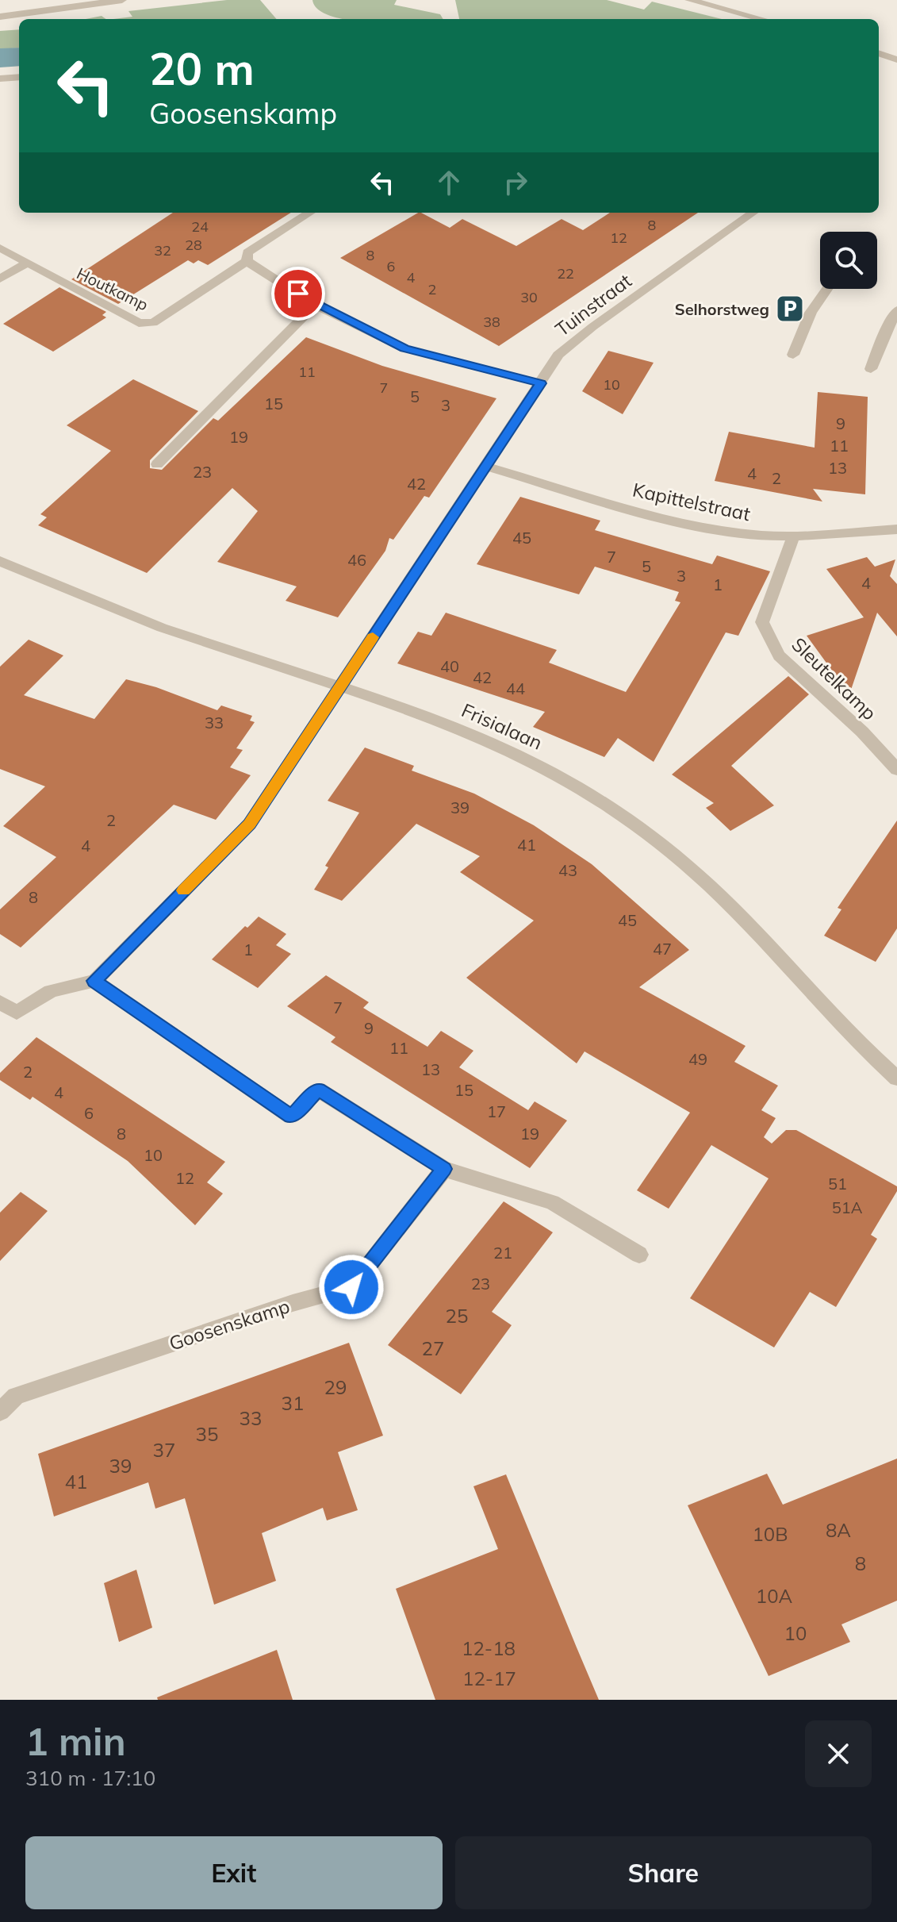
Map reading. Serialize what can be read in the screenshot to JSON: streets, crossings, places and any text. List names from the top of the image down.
{
  "streets": {
    "street": [
      "Houtkamp",
      "Tuinstraat",
      "Kapittelstraat",
      "Sleutelkamp",
      "Frisialaan",
      "Goosenskamp"
    ]
  },
  "crossings": [
    ["Tuinstraat", "Kapittelstraat"],
    ["Tuinstraat", "Frisialaan"],
    ["Kapittelstraat", "Sleutelkamp"]
  ],
  "places": {
    "parking": ["Selhorstweg"]
  },
  "house_numbers": [
    "8",
    "24",
    "12",
    "28",
    "32",
    "8",
    "6",
    "22",
    "4",
    "2",
    "30",
    "38",
    "11",
    "10",
    "7",
    "5",
    "15",
    "3",
    "9",
    "19",
    "11",
    "13",
    "23",
    "4",
    "2",
    "42",
    "45",
    "7",
    "46",
    "5",
    "3",
    "4",
    "1",
    "40",
    "42",
    "44",
    "33",
    "39",
    "2",
    "41",
    "4",
    "43",
    "8",
    "45",
    "47",
    "1",
    "7",
    "9",
    "11",
    "49",
    "13",
    "2",
    "15",
    "4",
    "17",
    "6",
    "8",
    "19",
    "10",
    "12",
    "51",
    "51A",
    "21",
    "23",
    "25",
    "27",
    "29",
    "31",
    "33",
    "35",
    "37",
    "39",
    "41",
    "8A",
    "10B",
    "8",
    "10A",
    "10",
    "12-18",
    "12-17"
  ],
  "page": {
    "turn": ["20 m", "Goosenskamp"],
    "heading": ["1 min", "310 m · 17:10"],
    "buttons": ["Exit", "Share"]
  }
}
